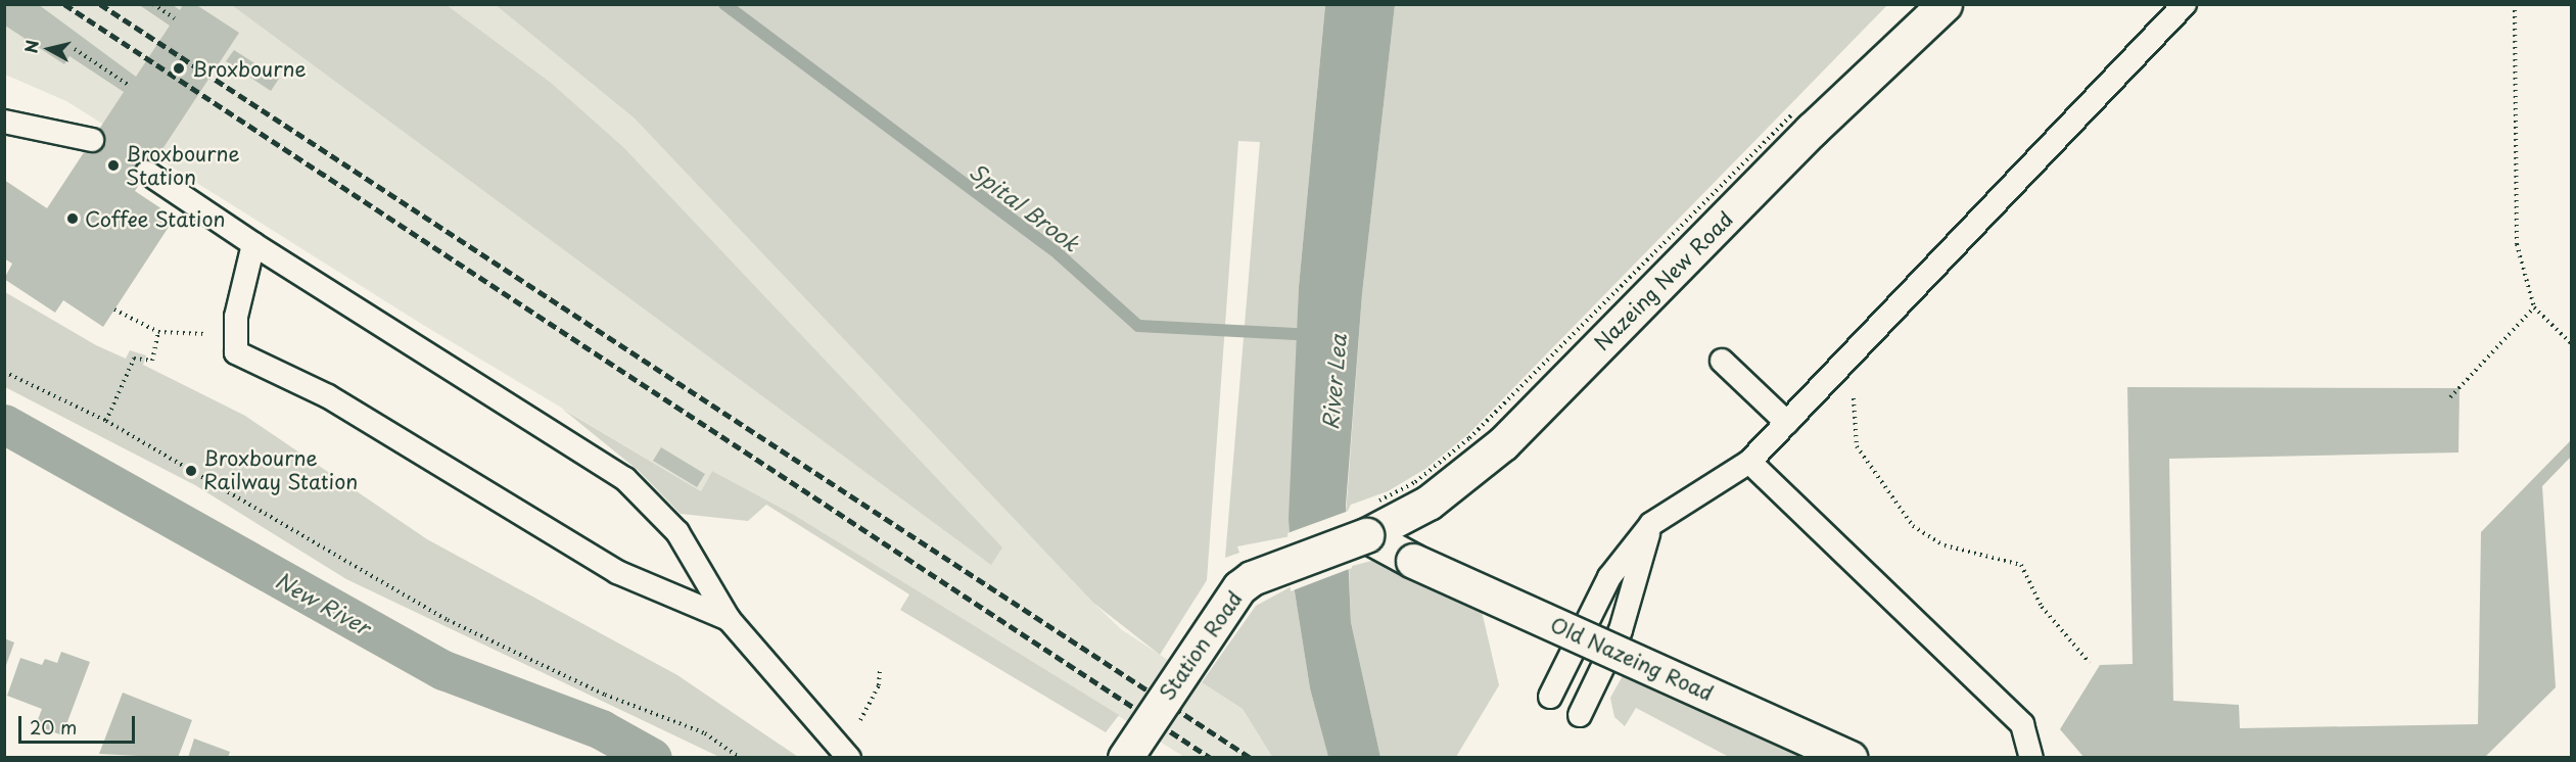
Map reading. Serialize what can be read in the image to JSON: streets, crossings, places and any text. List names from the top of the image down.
{
  "streets": {
    "main road": ["Nazeing New Road", "Station Road", "Old Nazeing Road"]
  },
  "crossings": [
    ["Nazeing New Road", "Station Road"],
    ["Nazeing New Road", "Old Nazeing Road"],
    ["Station Road", "Old Nazeing Road"]
  ],
  "water": ["Spital Brook", "River Lea", "New River"],
  "places": [
    "Broxbourne",
    "Broxbourne Station",
    "Coffee Station",
    "Broxbourne Railway Station"
  ],
  "scale_bar": "20 m",
  "north": "left"
}
